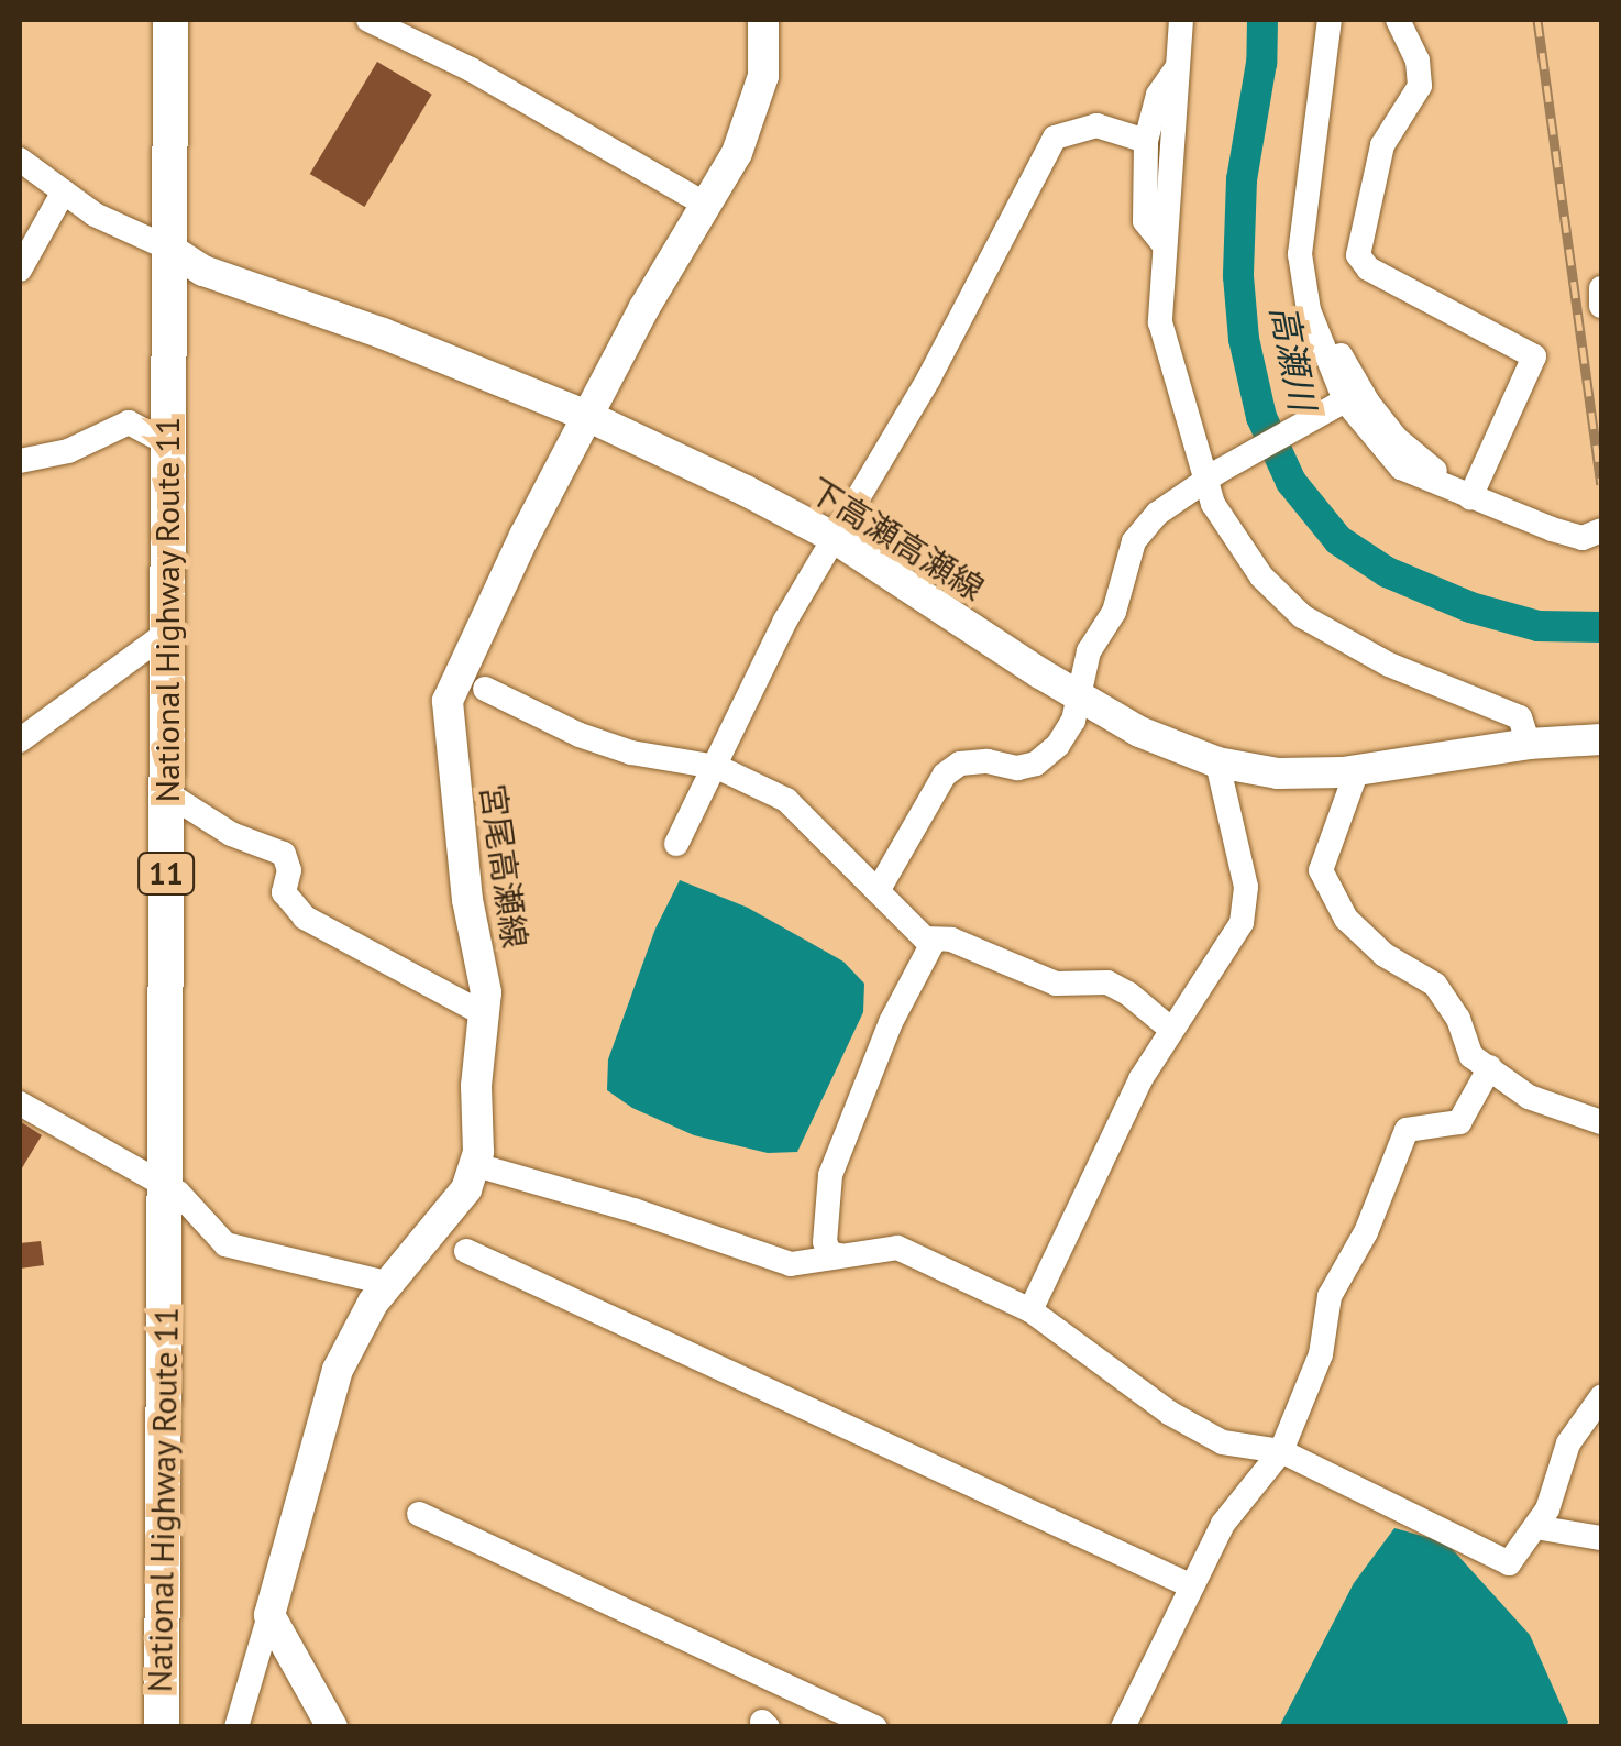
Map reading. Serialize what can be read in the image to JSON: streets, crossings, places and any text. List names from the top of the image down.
{
  "streets": {
    "highway": ["National Highway Route 11", "11"],
    "main road": ["下高瀬高瀬線", "宮尾高瀬線"]
  },
  "crossings": [
    ["下高瀬高瀬線", "National Highway Route 11"],
    ["下高瀬高瀬線", "宮尾高瀬線"]
  ],
  "water": ["高瀬川"]
}
